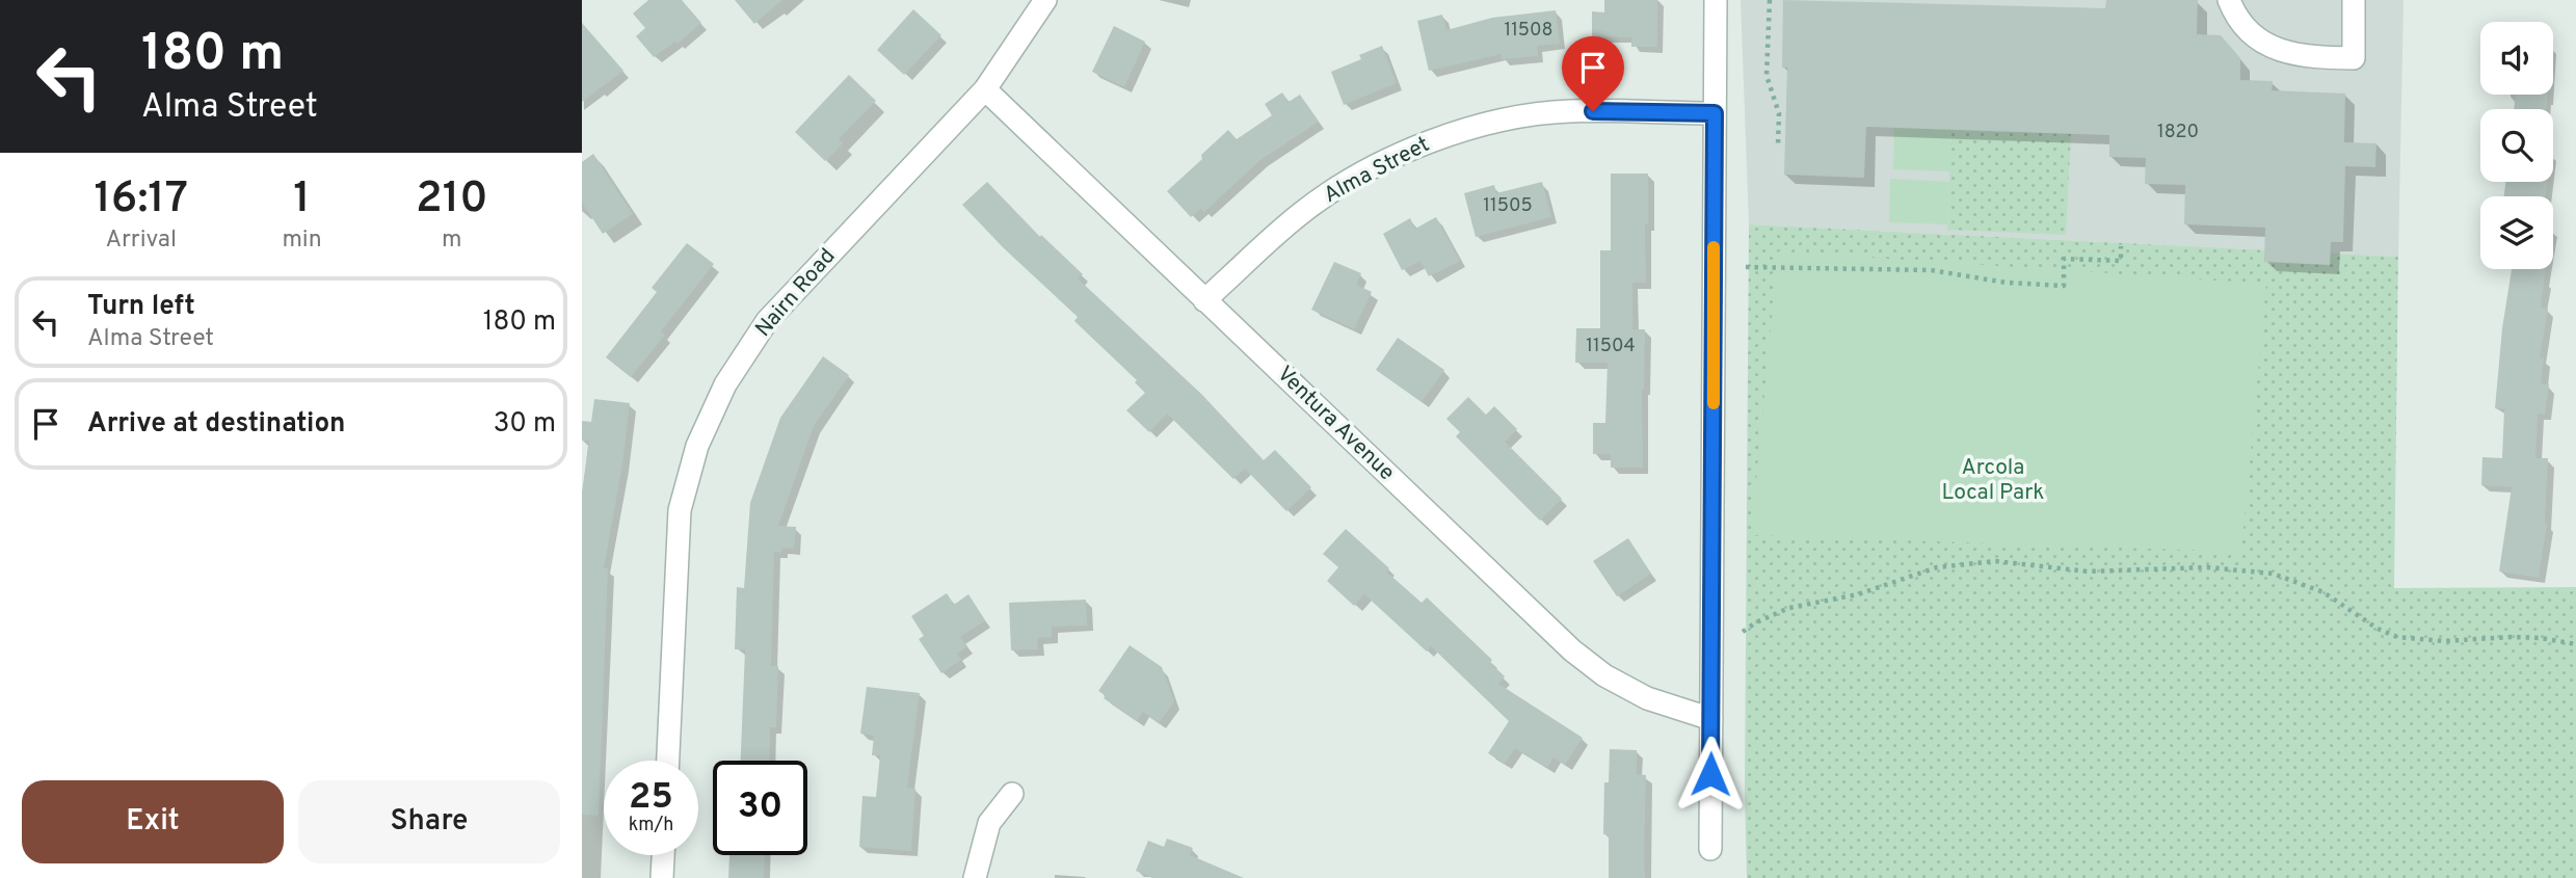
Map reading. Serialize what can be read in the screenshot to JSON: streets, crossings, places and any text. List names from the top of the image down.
{
  "streets": {
    "street": ["Alma Street", "Nairn Road", "Ventura Avenue"]
  },
  "crossings": [
    ["Alma Street", "Ventura Avenue"],
    ["Nairn Road", "Ventura Avenue"]
  ],
  "parks": ["Arcola Local Park"],
  "house_numbers": [
    "11508",
    "1820",
    "11505",
    "11504"
  ],
  "page": {
    "turn": ["180 m", "Alma Street"],
    "eta": [
      "16:17",
      "Arrival",
      "1",
      "min",
      "210",
      "m"
    ],
    "list": [
      {
        "name": "Turn left",
        "note": "Alma Street",
        "value": "180 m"
      },
      {
        "name": "Arrive at destination",
        "value": "30 m"
      }
    ],
    "speed": "25 km/h",
    "limit": "30",
    "buttons": ["Exit", "Share"]
  }
}
